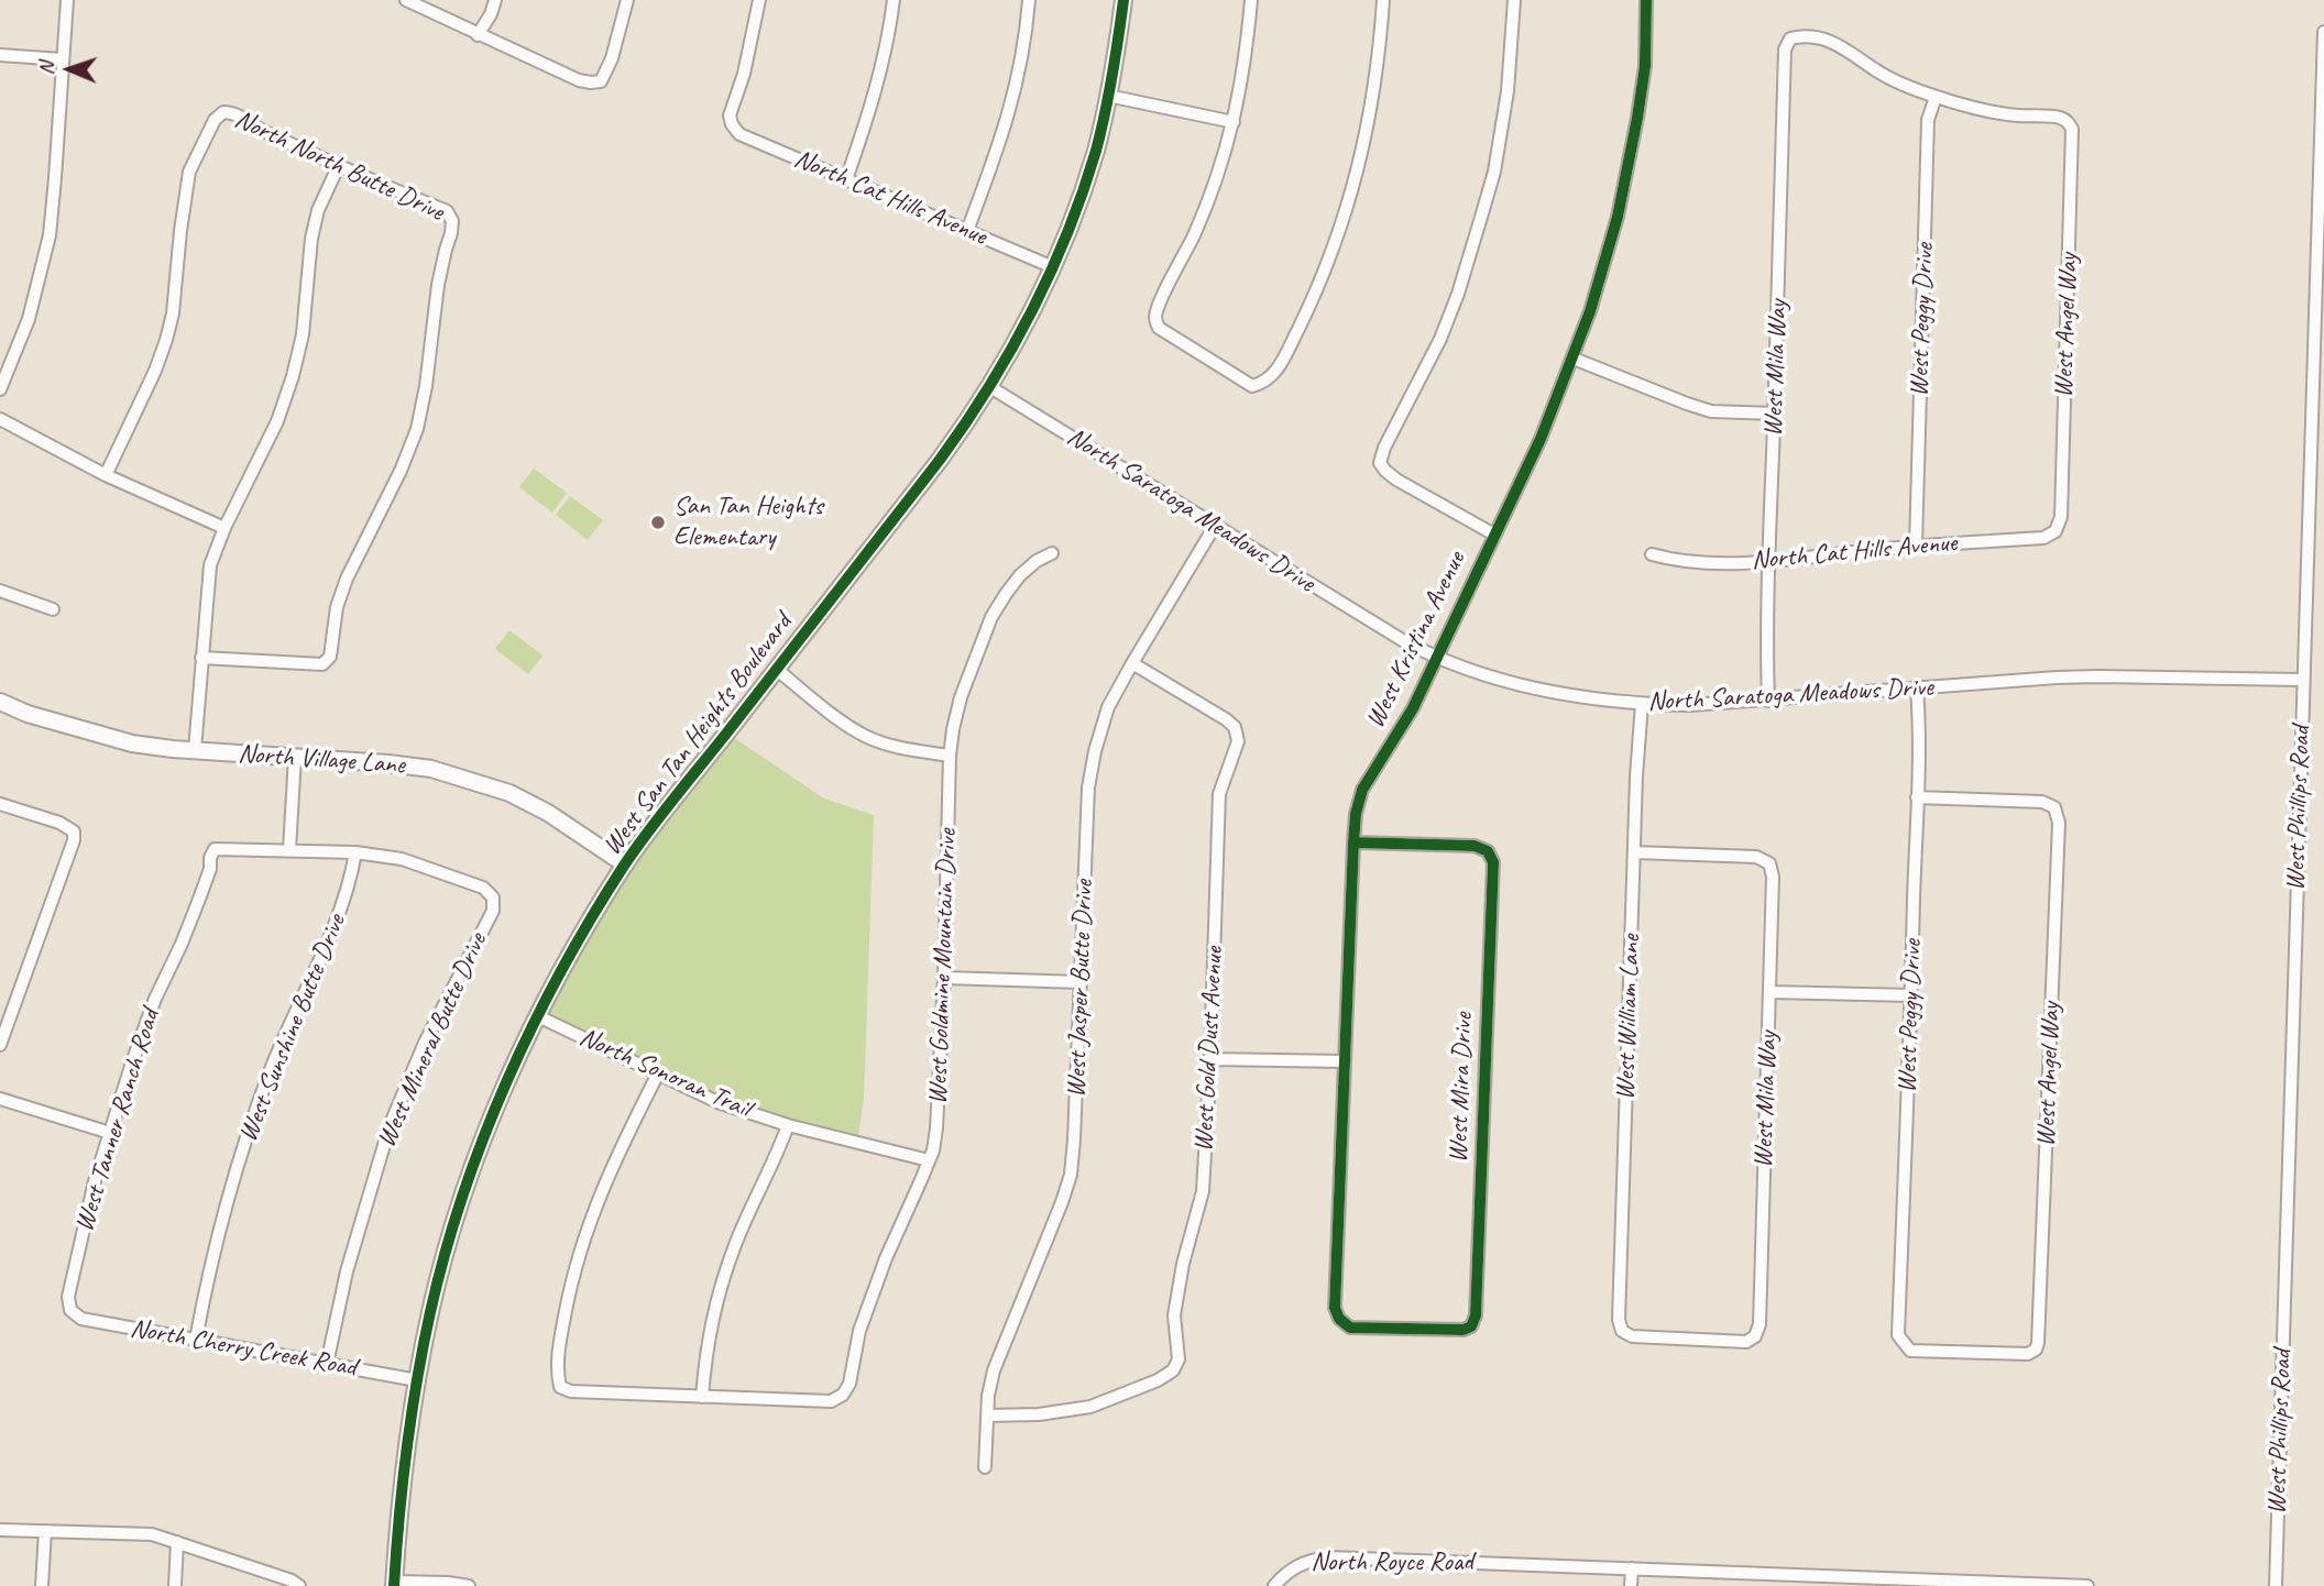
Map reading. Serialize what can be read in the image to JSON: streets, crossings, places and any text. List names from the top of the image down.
{
  "streets": {
    "street": [
      "North North Butte Drive",
      "North Cat Hills Avenue",
      "West Peggy Drive",
      "West Angel Way",
      "West Mila Way",
      "North Saratoga Meadows Drive",
      "West Kristina Avenue",
      "West San Tan Heights Boulevard",
      "North Village Lane",
      "West Phillips Road",
      "West Goldmine Mountain Drive",
      "West Jasper Butte Drive",
      "West William Lane",
      "West Sunshine Butte Drive",
      "West Mineral Butte Drive",
      "West Gold Dust Avenue",
      "North Sonoran Trail",
      "West Mira Drive",
      "West Tanner Ranch Road",
      "North Cherry Creek Road",
      "North Royce Road"
    ]
  },
  "crossings": [
    ["North Cat Hills Avenue", "West Peggy Drive"],
    ["North Cat Hills Avenue", "West Angel Way"],
    ["North Cat Hills Avenue", "West Mila Way"],
    ["North Cat Hills Avenue", "West San Tan Heights Boulevard"],
    ["West Peggy Drive", "West Angel Way"],
    ["West Peggy Drive", "West Mila Way"],
    ["West Peggy Drive", "North Saratoga Meadows Drive"],
    ["West Angel Way", "West Mila Way"],
    ["West Mila Way", "North Saratoga Meadows Drive"],
    ["West Mila Way", "West William Lane"],
    ["North Saratoga Meadows Drive", "West Kristina Avenue"],
    ["North Saratoga Meadows Drive", "West San Tan Heights Boulevard"],
    ["North Saratoga Meadows Drive", "West Phillips Road"],
    ["North Saratoga Meadows Drive", "West Jasper Butte Drive"],
    ["North Saratoga Meadows Drive", "West William Lane"],
    ["West Kristina Avenue", "West Mira Drive"],
    ["West San Tan Heights Boulevard", "North Village Lane"],
    ["West San Tan Heights Boulevard", "North Sonoran Trail"],
    ["West San Tan Heights Boulevard", "North Cherry Creek Road"],
    ["West Goldmine Mountain Drive", "North Sonoran Trail"],
    ["West Jasper Butte Drive", "West Gold Dust Avenue"],
    ["West Sunshine Butte Drive", "West Mineral Butte Drive"],
    ["West Sunshine Butte Drive", "North Cherry Creek Road"],
    ["West Mineral Butte Drive", "North Cherry Creek Road"],
    ["West Tanner Ranch Road", "North Cherry Creek Road"]
  ],
  "places": ["San Tan Heights Elementary"],
  "north": "left"
}
